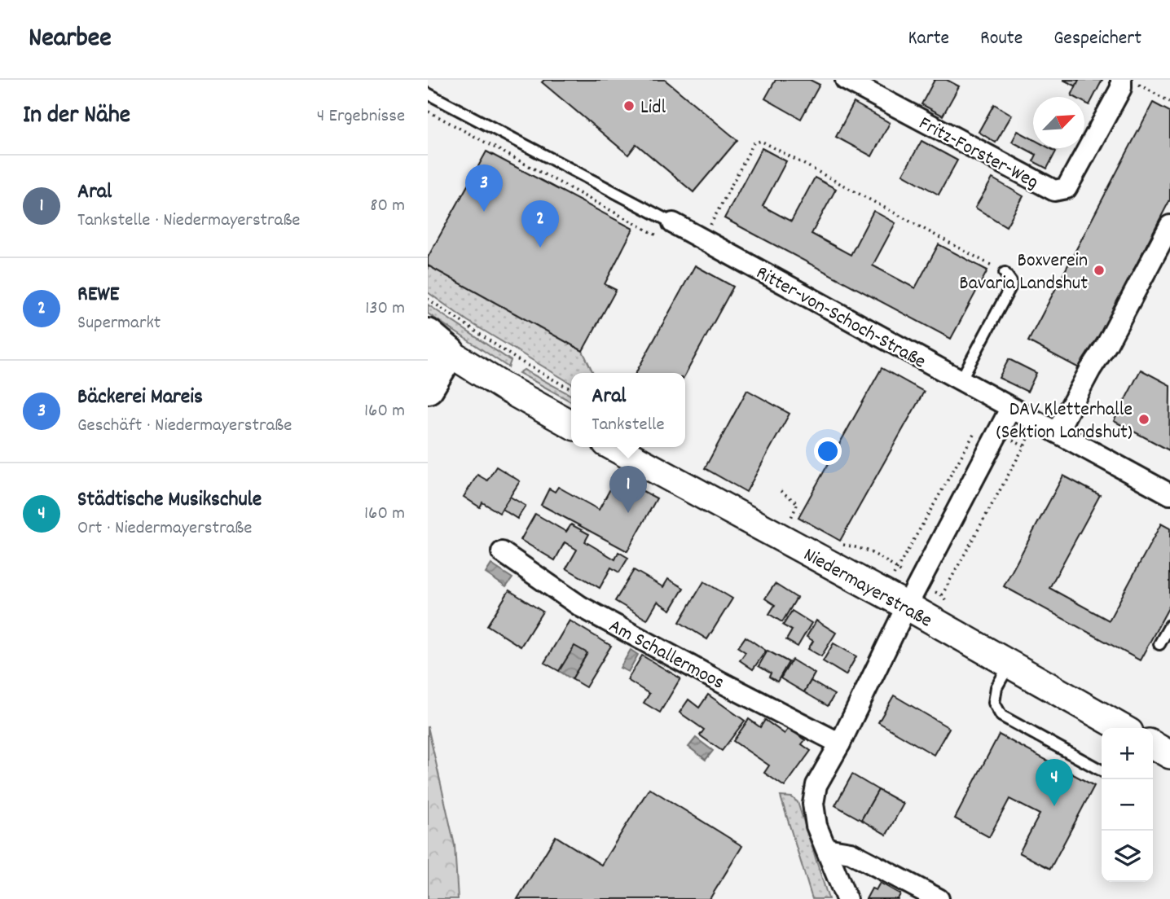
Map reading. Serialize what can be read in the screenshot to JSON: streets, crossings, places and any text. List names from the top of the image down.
{
  "streets": {
    "main road": ["Niedermayerstraße"],
    "street": ["Fritz-Forster-Weg", "Ritter-von-Schoch-Straße", "Am Schallermoos"]
  },
  "places": ["Lidl", "Boxverein Bavaria Landshut", "DAV Kletterhalle (Sektion Landshut)"],
  "north": "top right",
  "page": {
    "header": "Nearbee",
    "nav": ["Karte", "Route", "Gespeichert"],
    "heading": ["In der Nähe", "4 Ergebnisse"],
    "list": [
      {
        "mark": "1",
        "name": "Aral",
        "note": "Tankstelle · Niedermayerstraße",
        "value": "80 m"
      },
      {
        "mark": "2",
        "name": "REWE",
        "note": "Supermarkt",
        "value": "130 m"
      },
      {
        "mark": "3",
        "name": "Bäckerei Mareis",
        "note": "Geschäft · Niedermayerstraße",
        "value": "160 m"
      },
      {
        "mark": "4",
        "name": "Städtische Musikschule",
        "note": "Ort · Niedermayerstraße",
        "value": "160 m"
      }
    ],
    "pins": [
      "3",
      "2",
      "1",
      "4"
    ],
    "popup": ["Aral", "Tankstelle"],
    "map_buttons": ["+", "−"]
  }
}
